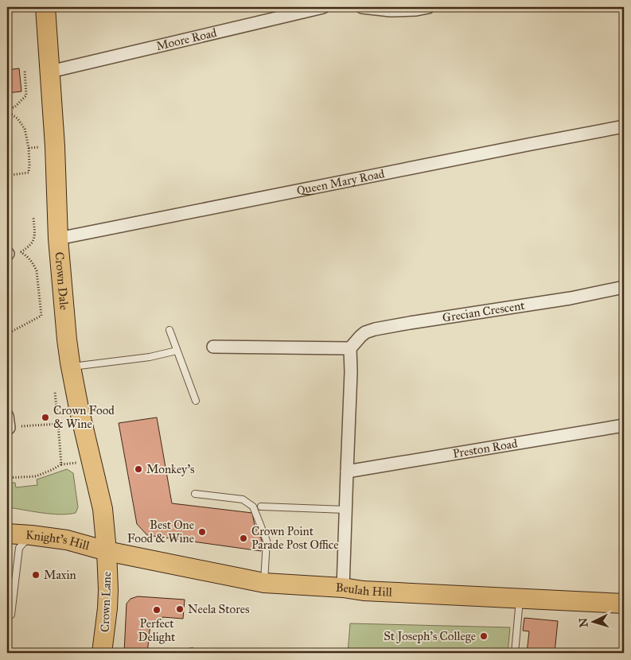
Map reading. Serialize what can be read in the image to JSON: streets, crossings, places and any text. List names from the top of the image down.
{
  "streets": {
    "main road": [
      "Crown Dale",
      "Knight's Hill",
      "Beulah Hill",
      "Crown Lane"
    ],
    "street": [
      "Moore Road",
      "Queen Mary Road",
      "Grecian Crescent",
      "Preston Road"
    ]
  },
  "crossings": [
    ["Moore Road", "Crown Dale"],
    ["Queen Mary Road", "Crown Dale"],
    ["Crown Dale", "Knight's Hill"],
    ["Crown Dale", "Beulah Hill"],
    ["Crown Dale", "Crown Lane"],
    ["Knight's Hill", "Beulah Hill"],
    ["Knight's Hill", "Crown Lane"],
    ["Beulah Hill", "Crown Lane"]
  ],
  "places": [
    "Crown Food & Wine",
    "Monkey's",
    "Best One Food & Wine",
    "Crown Point Parade Post Office",
    "Maxin",
    "Neela Stores",
    "Perfect Delight",
    "St Joseph's College"
  ],
  "north": "left"
}
